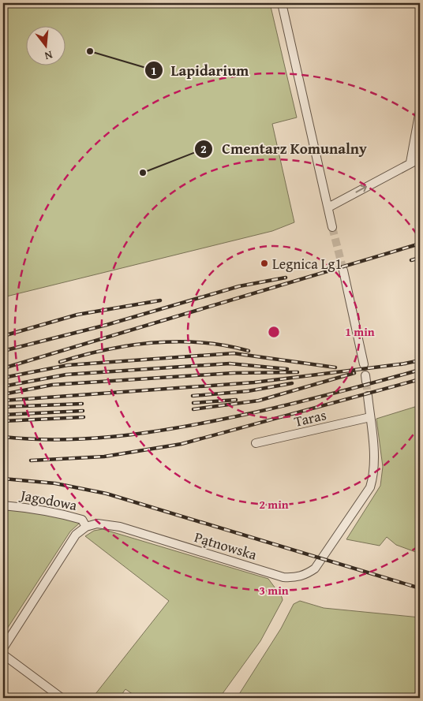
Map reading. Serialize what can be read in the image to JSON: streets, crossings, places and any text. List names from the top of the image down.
{
  "streets": {
    "street": ["Taras", "Jagodowa", "Pątnowska"]
  },
  "crossings": [
    ["Taras", "Pątnowska"],
    ["Jagodowa", "Pątnowska"]
  ],
  "places": ["Lapidarium", "Cmentarz Komunalny", "Legnica Lg1"],
  "north": "bottom",
  "rings": ["1 min", "2 min", "3 min"]
}
